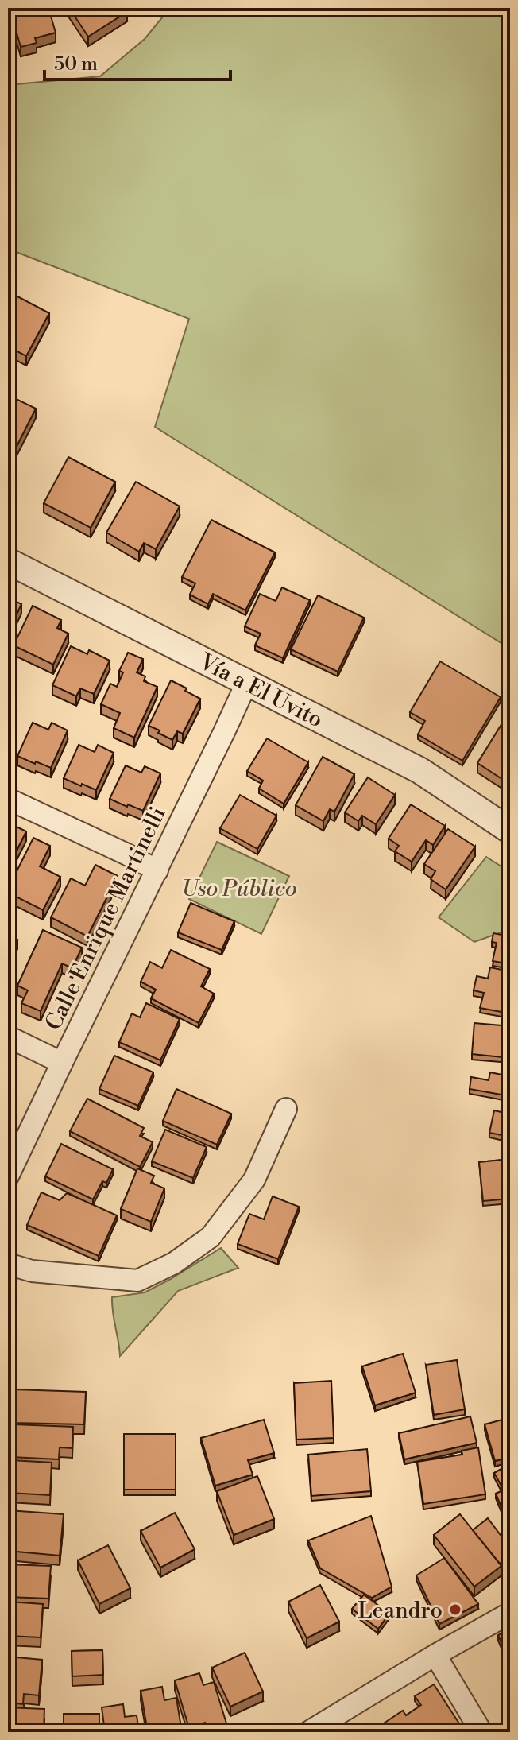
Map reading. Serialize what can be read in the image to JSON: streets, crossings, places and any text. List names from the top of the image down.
{
  "streets": {
    "street": ["Vía a El Uvito", "Calle Enrique Martinelli"]
  },
  "crossings": [
    ["Vía a El Uvito", "Calle Enrique Martinelli"]
  ],
  "parks": ["Uso Público"],
  "places": ["Leandro"],
  "scale_bar": "50 m"
}
